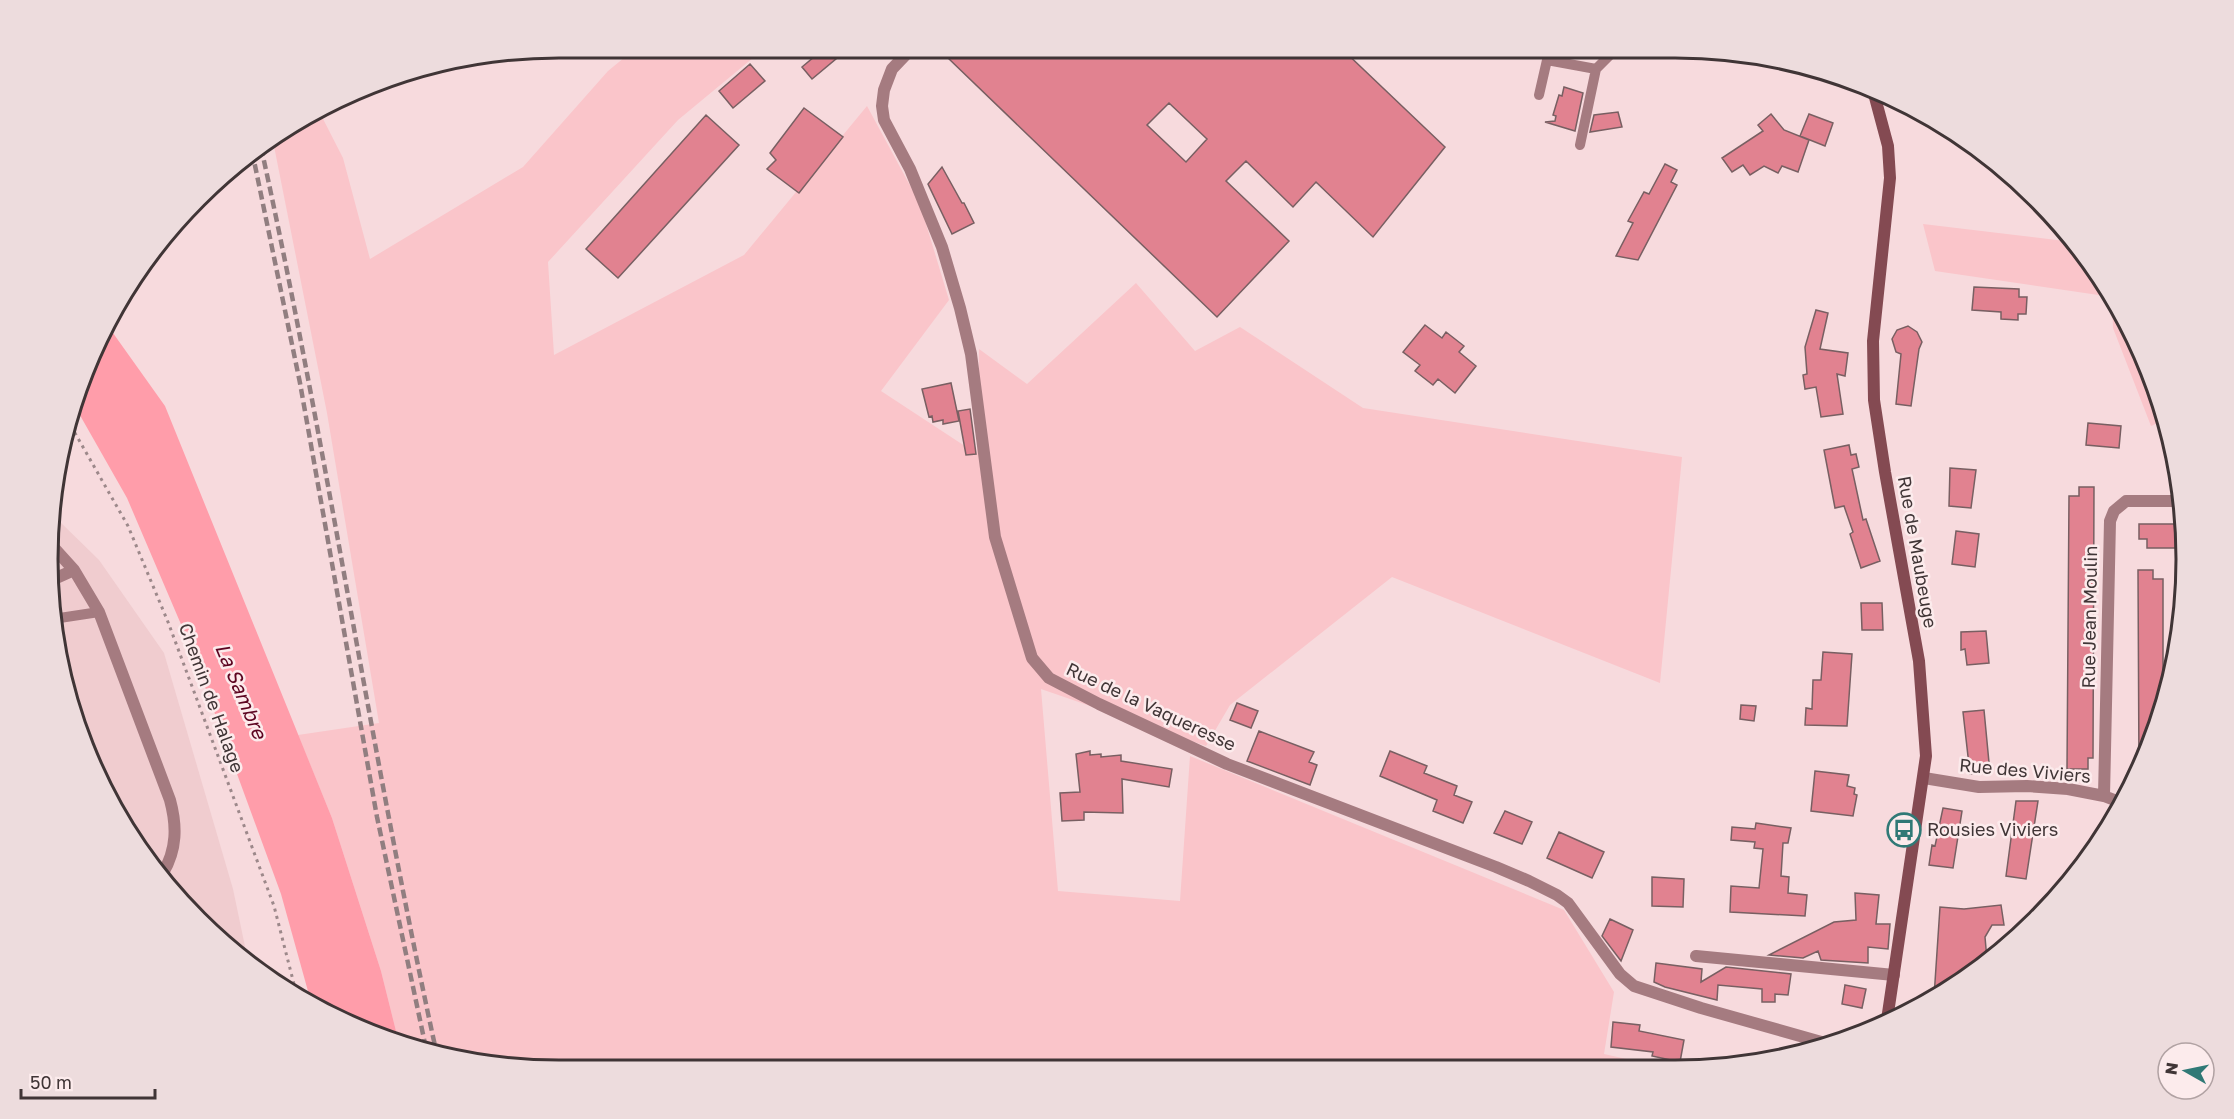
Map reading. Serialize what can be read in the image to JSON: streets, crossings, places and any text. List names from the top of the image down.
{
  "streets": {
    "street": [
      "Rue de Maubeuge",
      "Rue Jean Moulin",
      "Rue de la Vaqueresse",
      "Rue des Viviers"
    ],
    "path": ["Chemin de Halage"]
  },
  "crossings": [
    ["Rue de Maubeuge", "Rue des Viviers"],
    ["Rue Jean Moulin", "Rue des Viviers"]
  ],
  "water": ["La Sambre"],
  "places": {
    "bus stop": ["Rousies Viviers"]
  },
  "scale_bar": "50 m",
  "north": "left"
}
